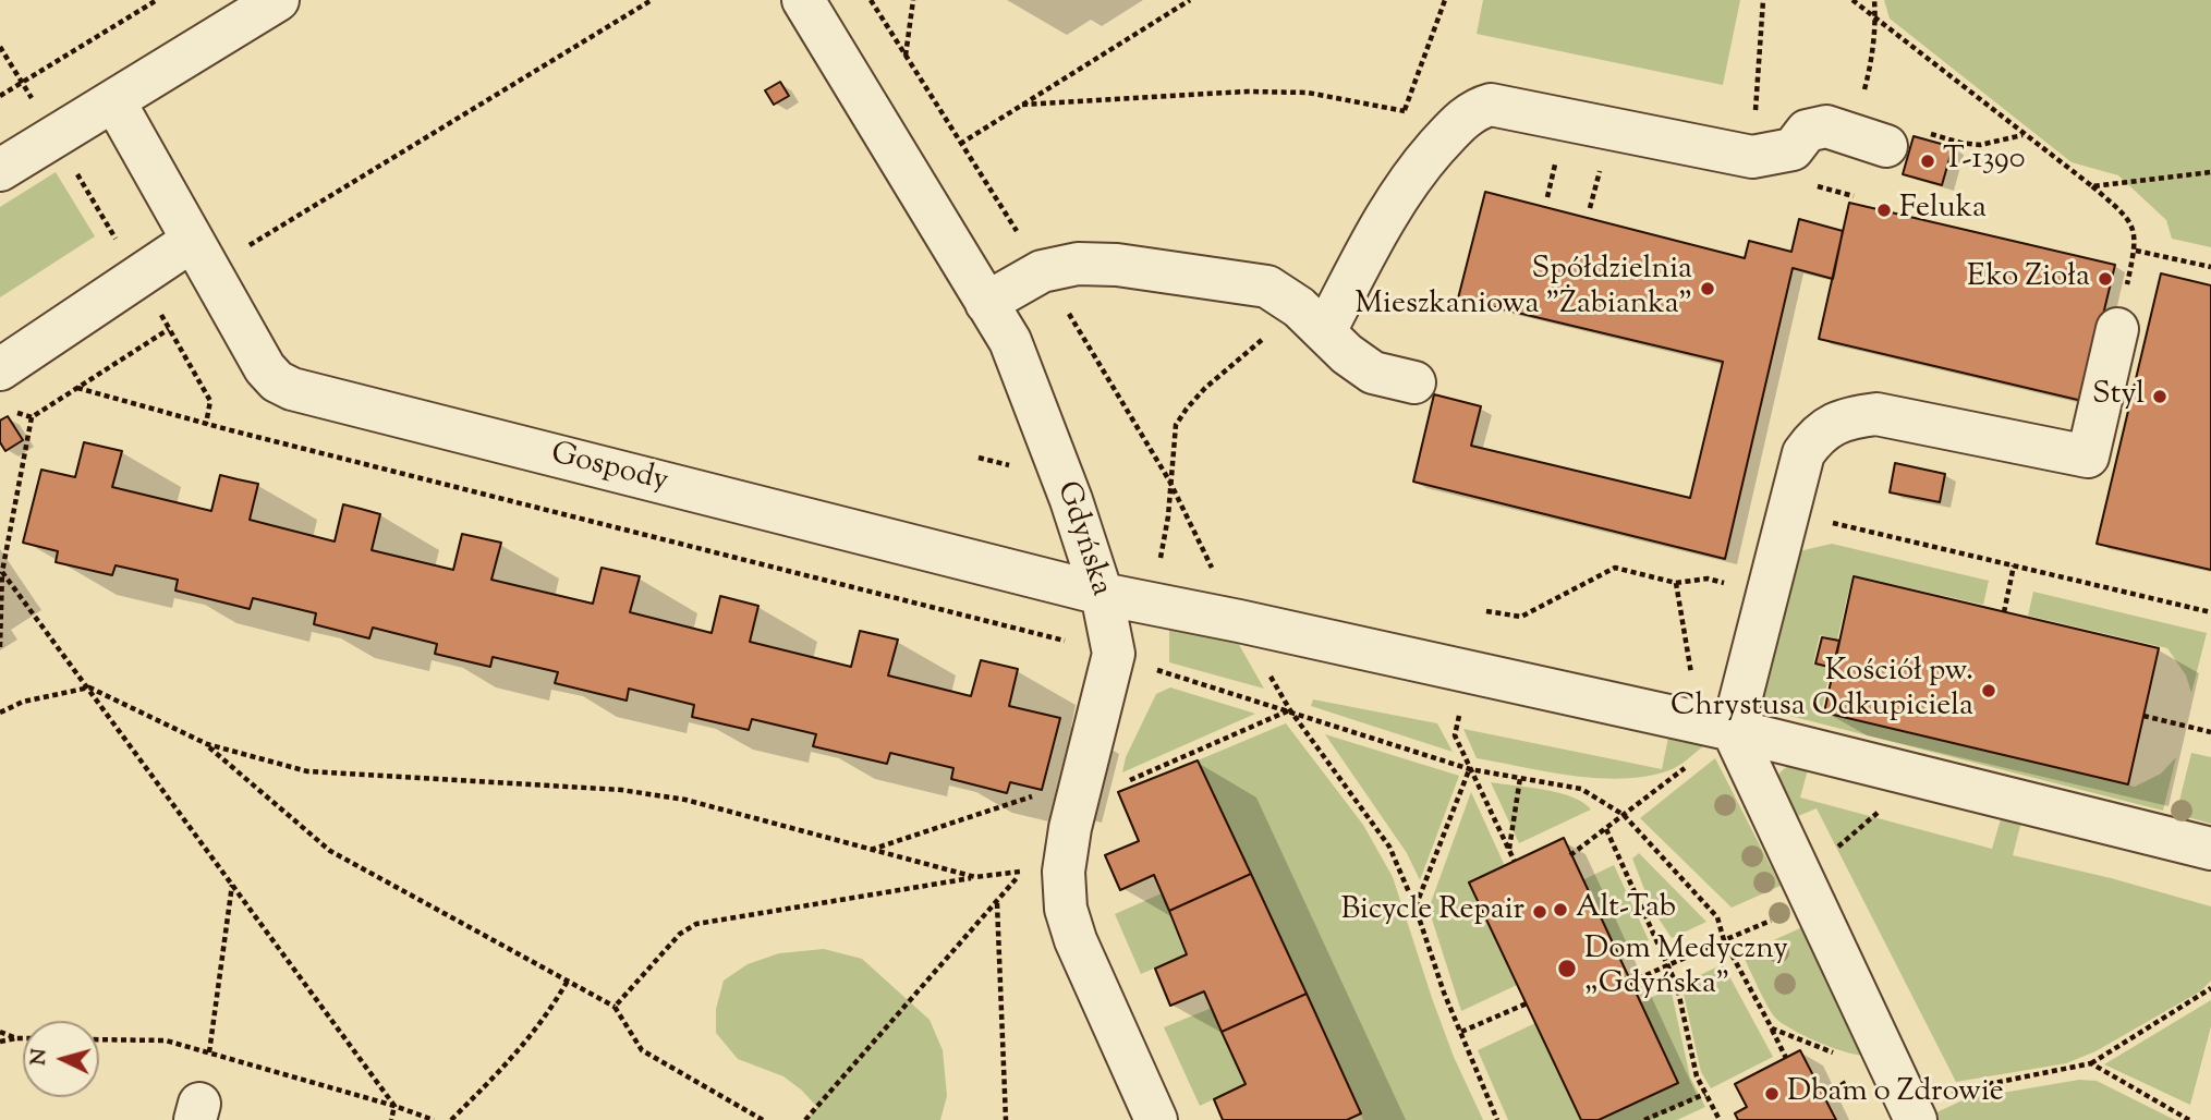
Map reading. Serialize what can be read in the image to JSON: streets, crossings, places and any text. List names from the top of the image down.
{
  "streets": {
    "street": ["Gospody", "Gdyńska"]
  },
  "crossings": [
    ["Gospody", "Gdyńska"]
  ],
  "places": [
    "T-1390",
    "Feluka",
    "Eko Zioła",
    "Spółdzielnia Mieszkaniowa \"Żabianka\"",
    "Styl",
    "Kościół pw. Chrystusa Odkupiciela",
    "Alt-Tab",
    "Bicycle Repair",
    "Dom Medyczny „Gdyńska”",
    "Dbam o Zdrowie"
  ],
  "north": "left"
}
